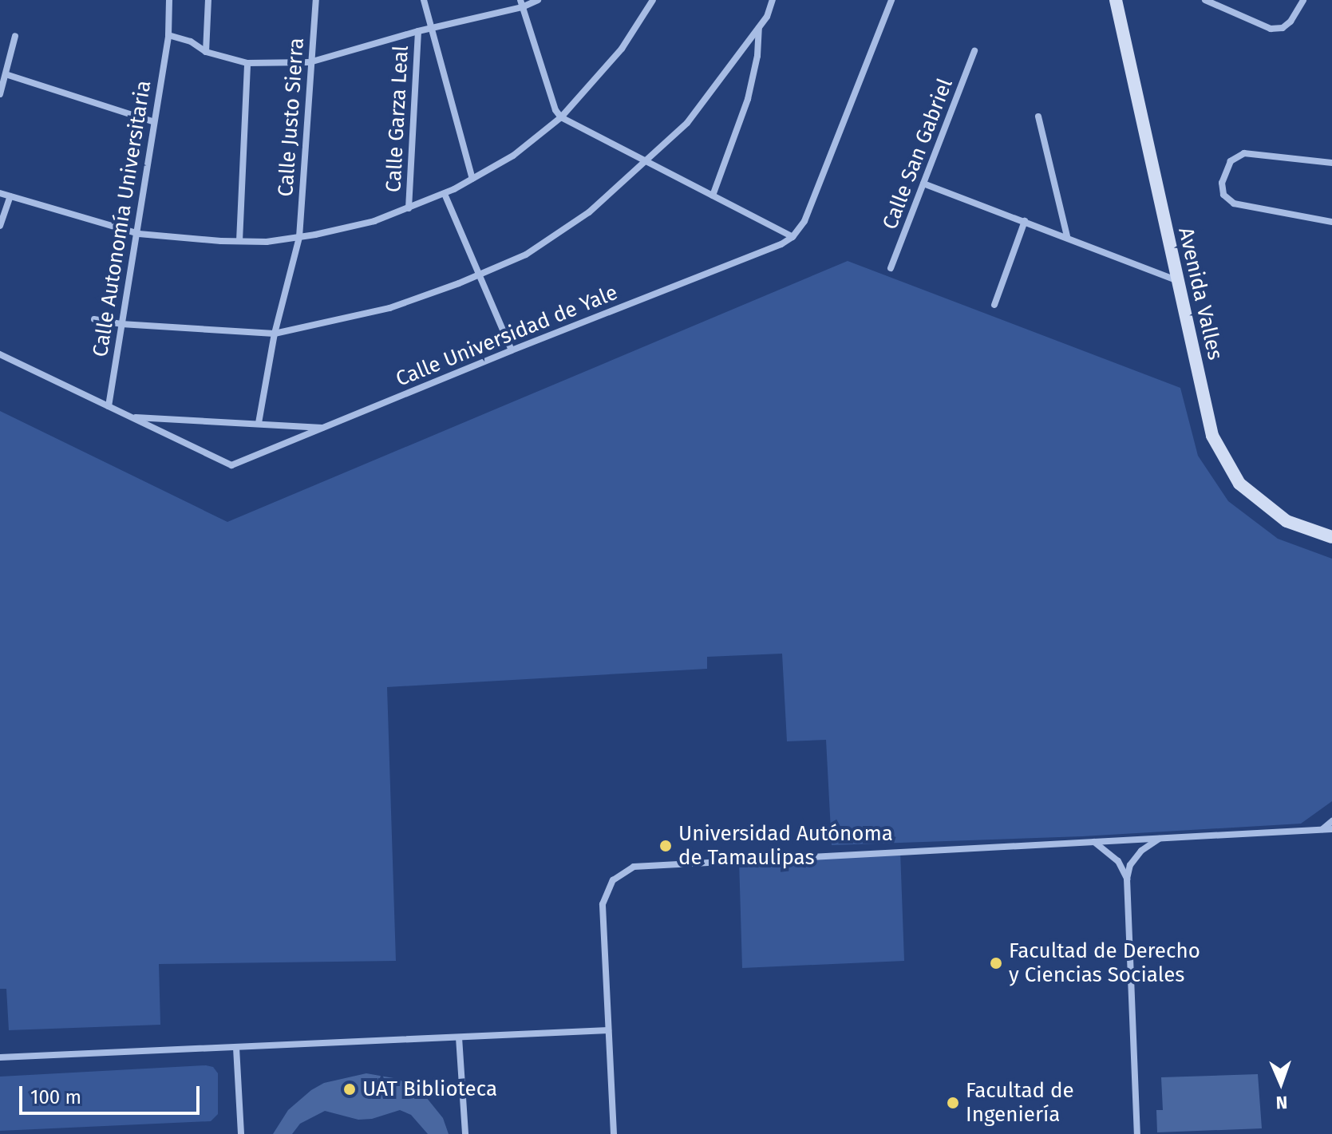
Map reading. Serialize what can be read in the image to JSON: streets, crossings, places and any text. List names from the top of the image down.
{
  "streets": {
    "main road": ["Avenida Valles"],
    "street": [
      "Calle Justo Sierra",
      "Calle Garza Leal",
      "Calle San Gabriel",
      "Calle Autonomía Universitaria",
      "Calle Universidad de Yale"
    ]
  },
  "crossings": [
    ["Calle Autonomía Universitaria", "Calle Universidad de Yale"]
  ],
  "places": [
    "Universidad Autónoma de Tamaulipas",
    "Facultad de Derecho y Ciencias Sociales",
    "UAT Biblioteca",
    "Facultad de Ingeniería"
  ],
  "scale_bar": "100 m",
  "north": "bottom"
}
